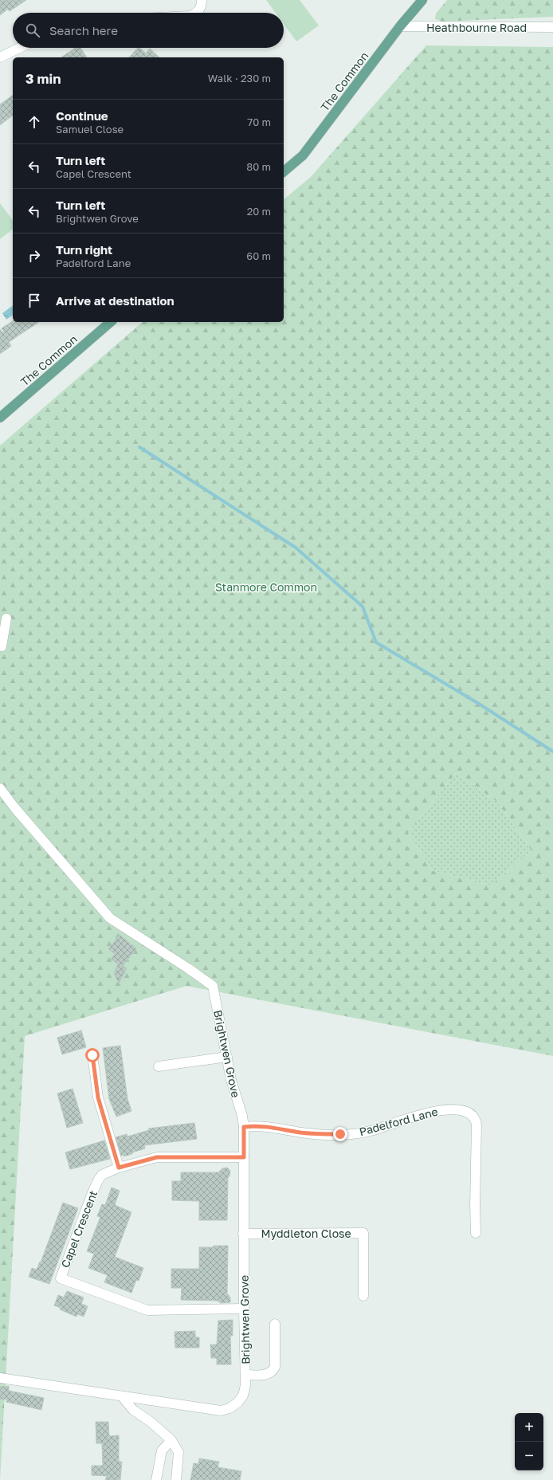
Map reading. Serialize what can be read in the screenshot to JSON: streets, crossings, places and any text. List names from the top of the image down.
{
  "streets": {
    "main road": ["The Common"],
    "street": [
      "Heathbourne Road",
      "Brightwen Grove",
      "Padelford Lane",
      "Capel Crescent",
      "Myddleton Close"
    ]
  },
  "crossings": [
    ["Heathbourne Road", "The Common"],
    ["Brightwen Grove", "Padelford Lane"],
    ["Brightwen Grove", "Capel Crescent"],
    ["Brightwen Grove", "Myddleton Close"]
  ],
  "parks": ["Stanmore Common"],
  "page": {
    "search": "Search here",
    "heading": ["3 min", "Walk · 230 m"],
    "list": [
      ["Continue", "Samuel Close", "70 m"],
      ["Turn left", "Capel Crescent", "80 m"],
      ["Turn left", "Brightwen Grove", "20 m"],
      ["Turn right", "Padelford Lane", "60 m"],
      "Arrive at destination"
    ],
    "map_buttons": ["+", "−"]
  }
}
